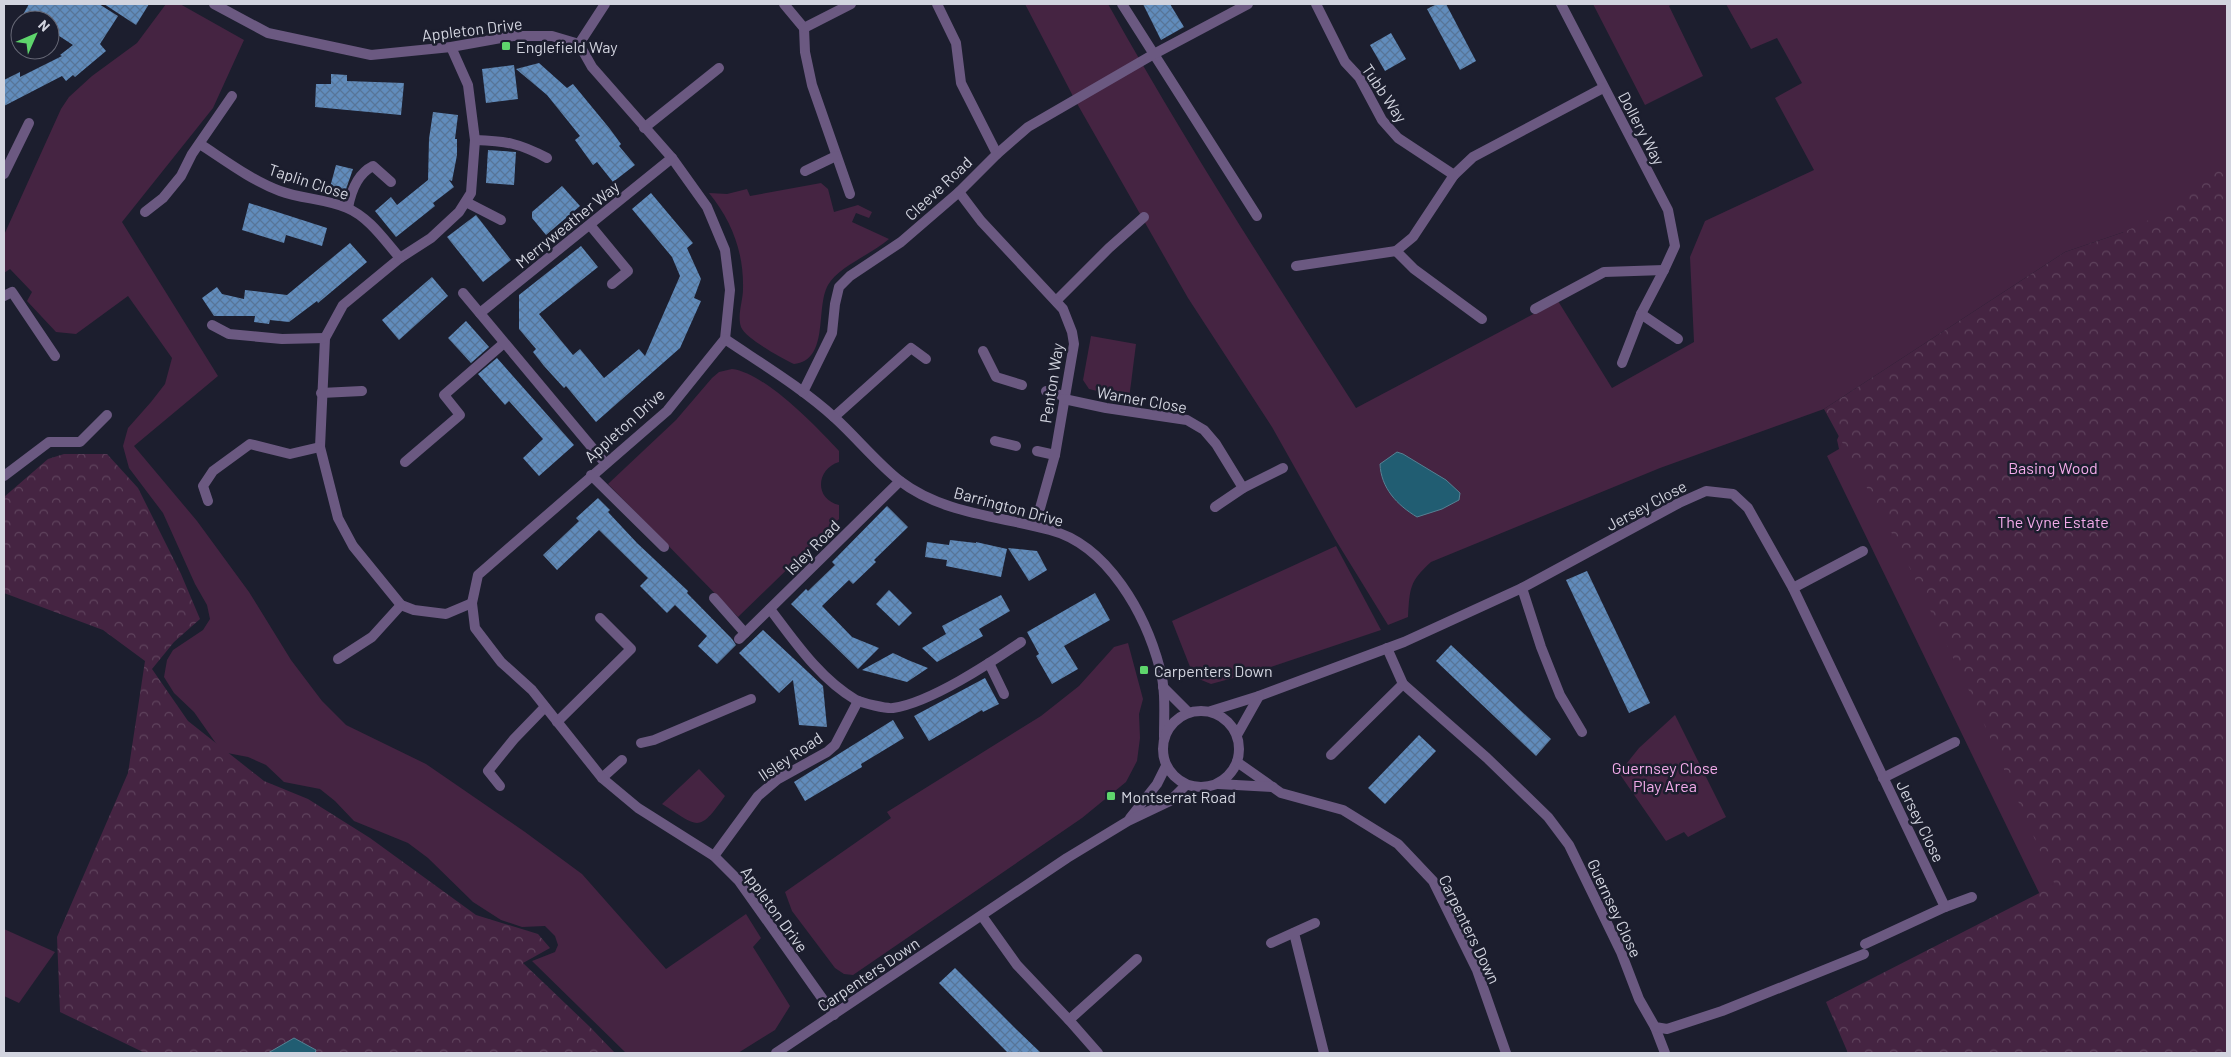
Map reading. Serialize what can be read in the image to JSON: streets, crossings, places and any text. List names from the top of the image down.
{
  "streets": {
    "street": [
      "Appleton Drive",
      "Tubb Way",
      "Dollery Way",
      "Taplin Close",
      "Cleeve Road",
      "Merryweather Way",
      "Penton Way",
      "Warner Close",
      "Jersey Close",
      "Barrington Drive",
      "Isley Road",
      "Ilsley Road",
      "Guernsey Close",
      "Carpenters Down"
    ]
  },
  "crossings": [
    ["Appleton Drive", "Barrington Drive"],
    ["Appleton Drive", "Ilsley Road"],
    ["Appleton Drive", "Carpenters Down"],
    ["Cleeve Road", "Penton Way"],
    ["Cleeve Road", "Barrington Drive"],
    ["Penton Way", "Warner Close"],
    ["Penton Way", "Barrington Drive"],
    ["Jersey Close", "Barrington Drive"],
    ["Jersey Close", "Guernsey Close"],
    ["Barrington Drive", "Isley Road"]
  ],
  "parks": ["Basing Wood", "The Vyne Estate", "Guernsey Close Play Area"],
  "places": {
    "transit": ["Englefield Way", "Carpenters Down", "Montserrat Road"]
  },
  "north": "top right"
}
